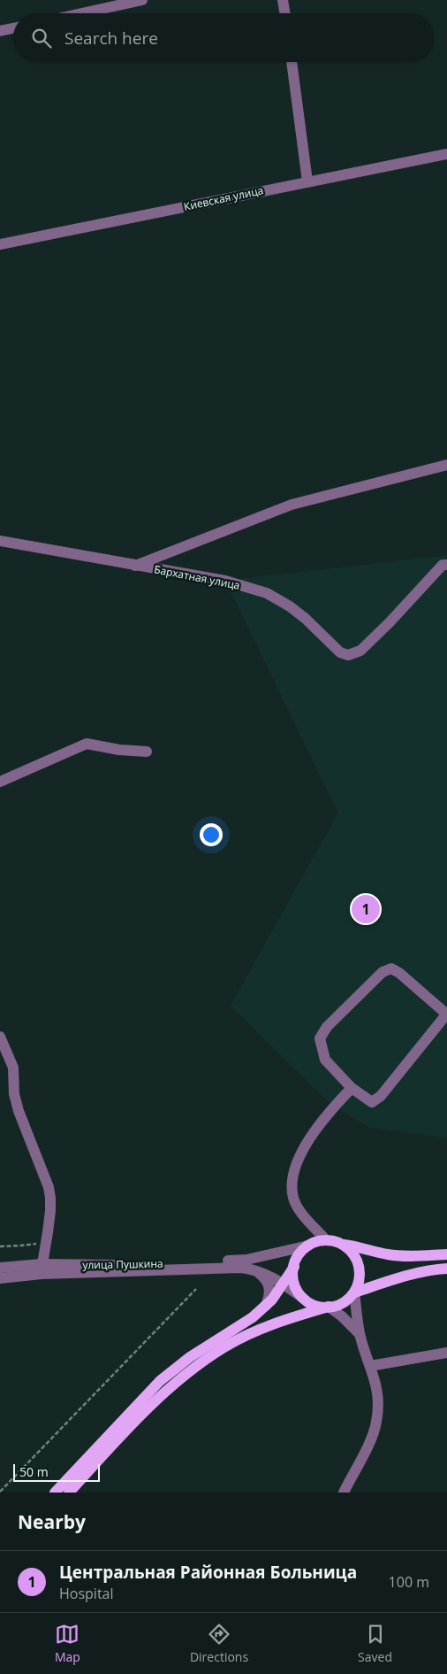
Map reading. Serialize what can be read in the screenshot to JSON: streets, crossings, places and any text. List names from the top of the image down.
{
  "streets": {
    "street": ["Киевская улица", "Бархатная улица", "улица Пушкина"]
  },
  "scale_bar": "50 m",
  "page": {
    "search": "Search here",
    "pins": "1",
    "scale": "50 m",
    "heading": "Nearby",
    "list": [
      {
        "mark": "1",
        "name": "Центральная Районная Больница",
        "note": "Hospital",
        "value": "100 m"
      }
    ],
    "nav": ["Map", "Directions", "Saved"]
  }
}
